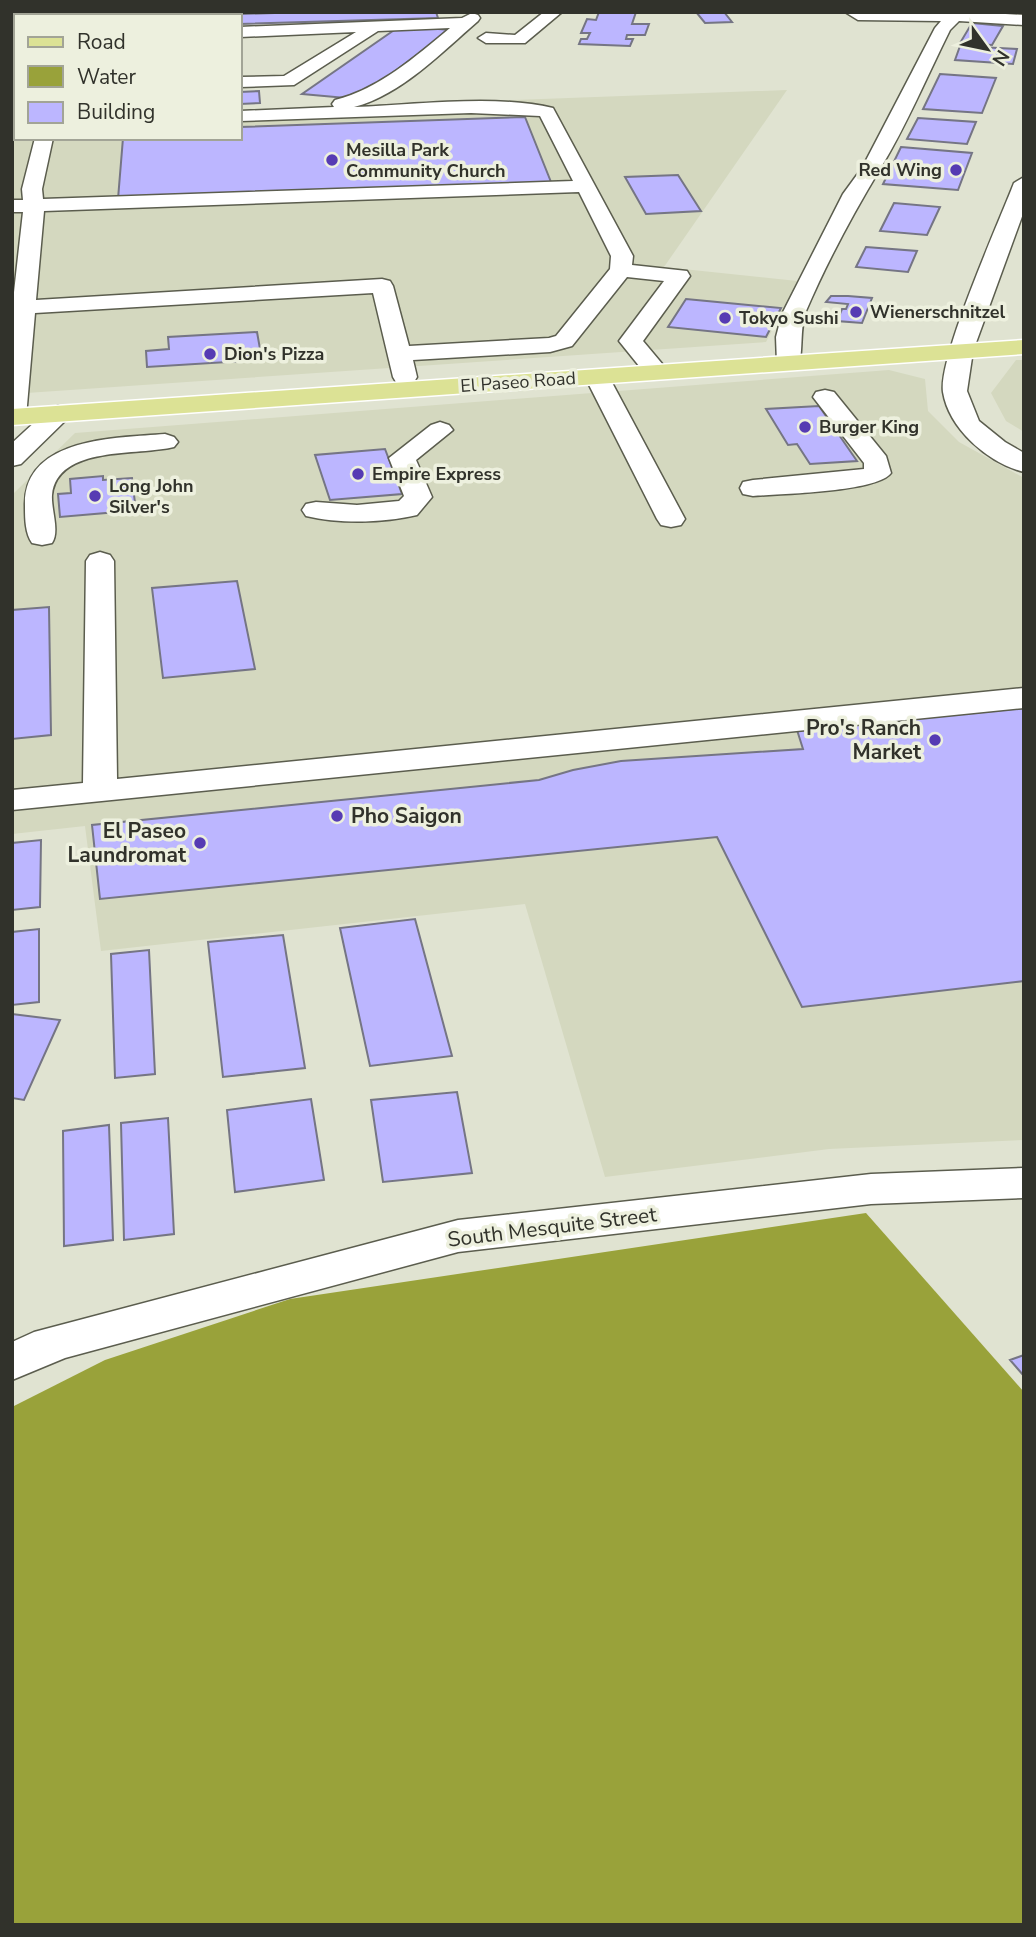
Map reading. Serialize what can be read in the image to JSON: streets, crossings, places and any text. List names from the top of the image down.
{
  "streets": {
    "main road": ["El Paseo Road"],
    "street": ["South Mesquite Street"]
  },
  "places": [
    "Mesilla Park Community Church",
    "Red Wing",
    "Wienerschnitzel",
    "Tokyo Sushi",
    "Dion's Pizza",
    "Burger King",
    "Empire Express",
    "Long John Silver's",
    "Pro's Ranch Market",
    "Pho Saigon",
    "El Paseo Laundromat"
  ],
  "legend": ["Road", "Water", "Building"],
  "north": "bottom right"
}
